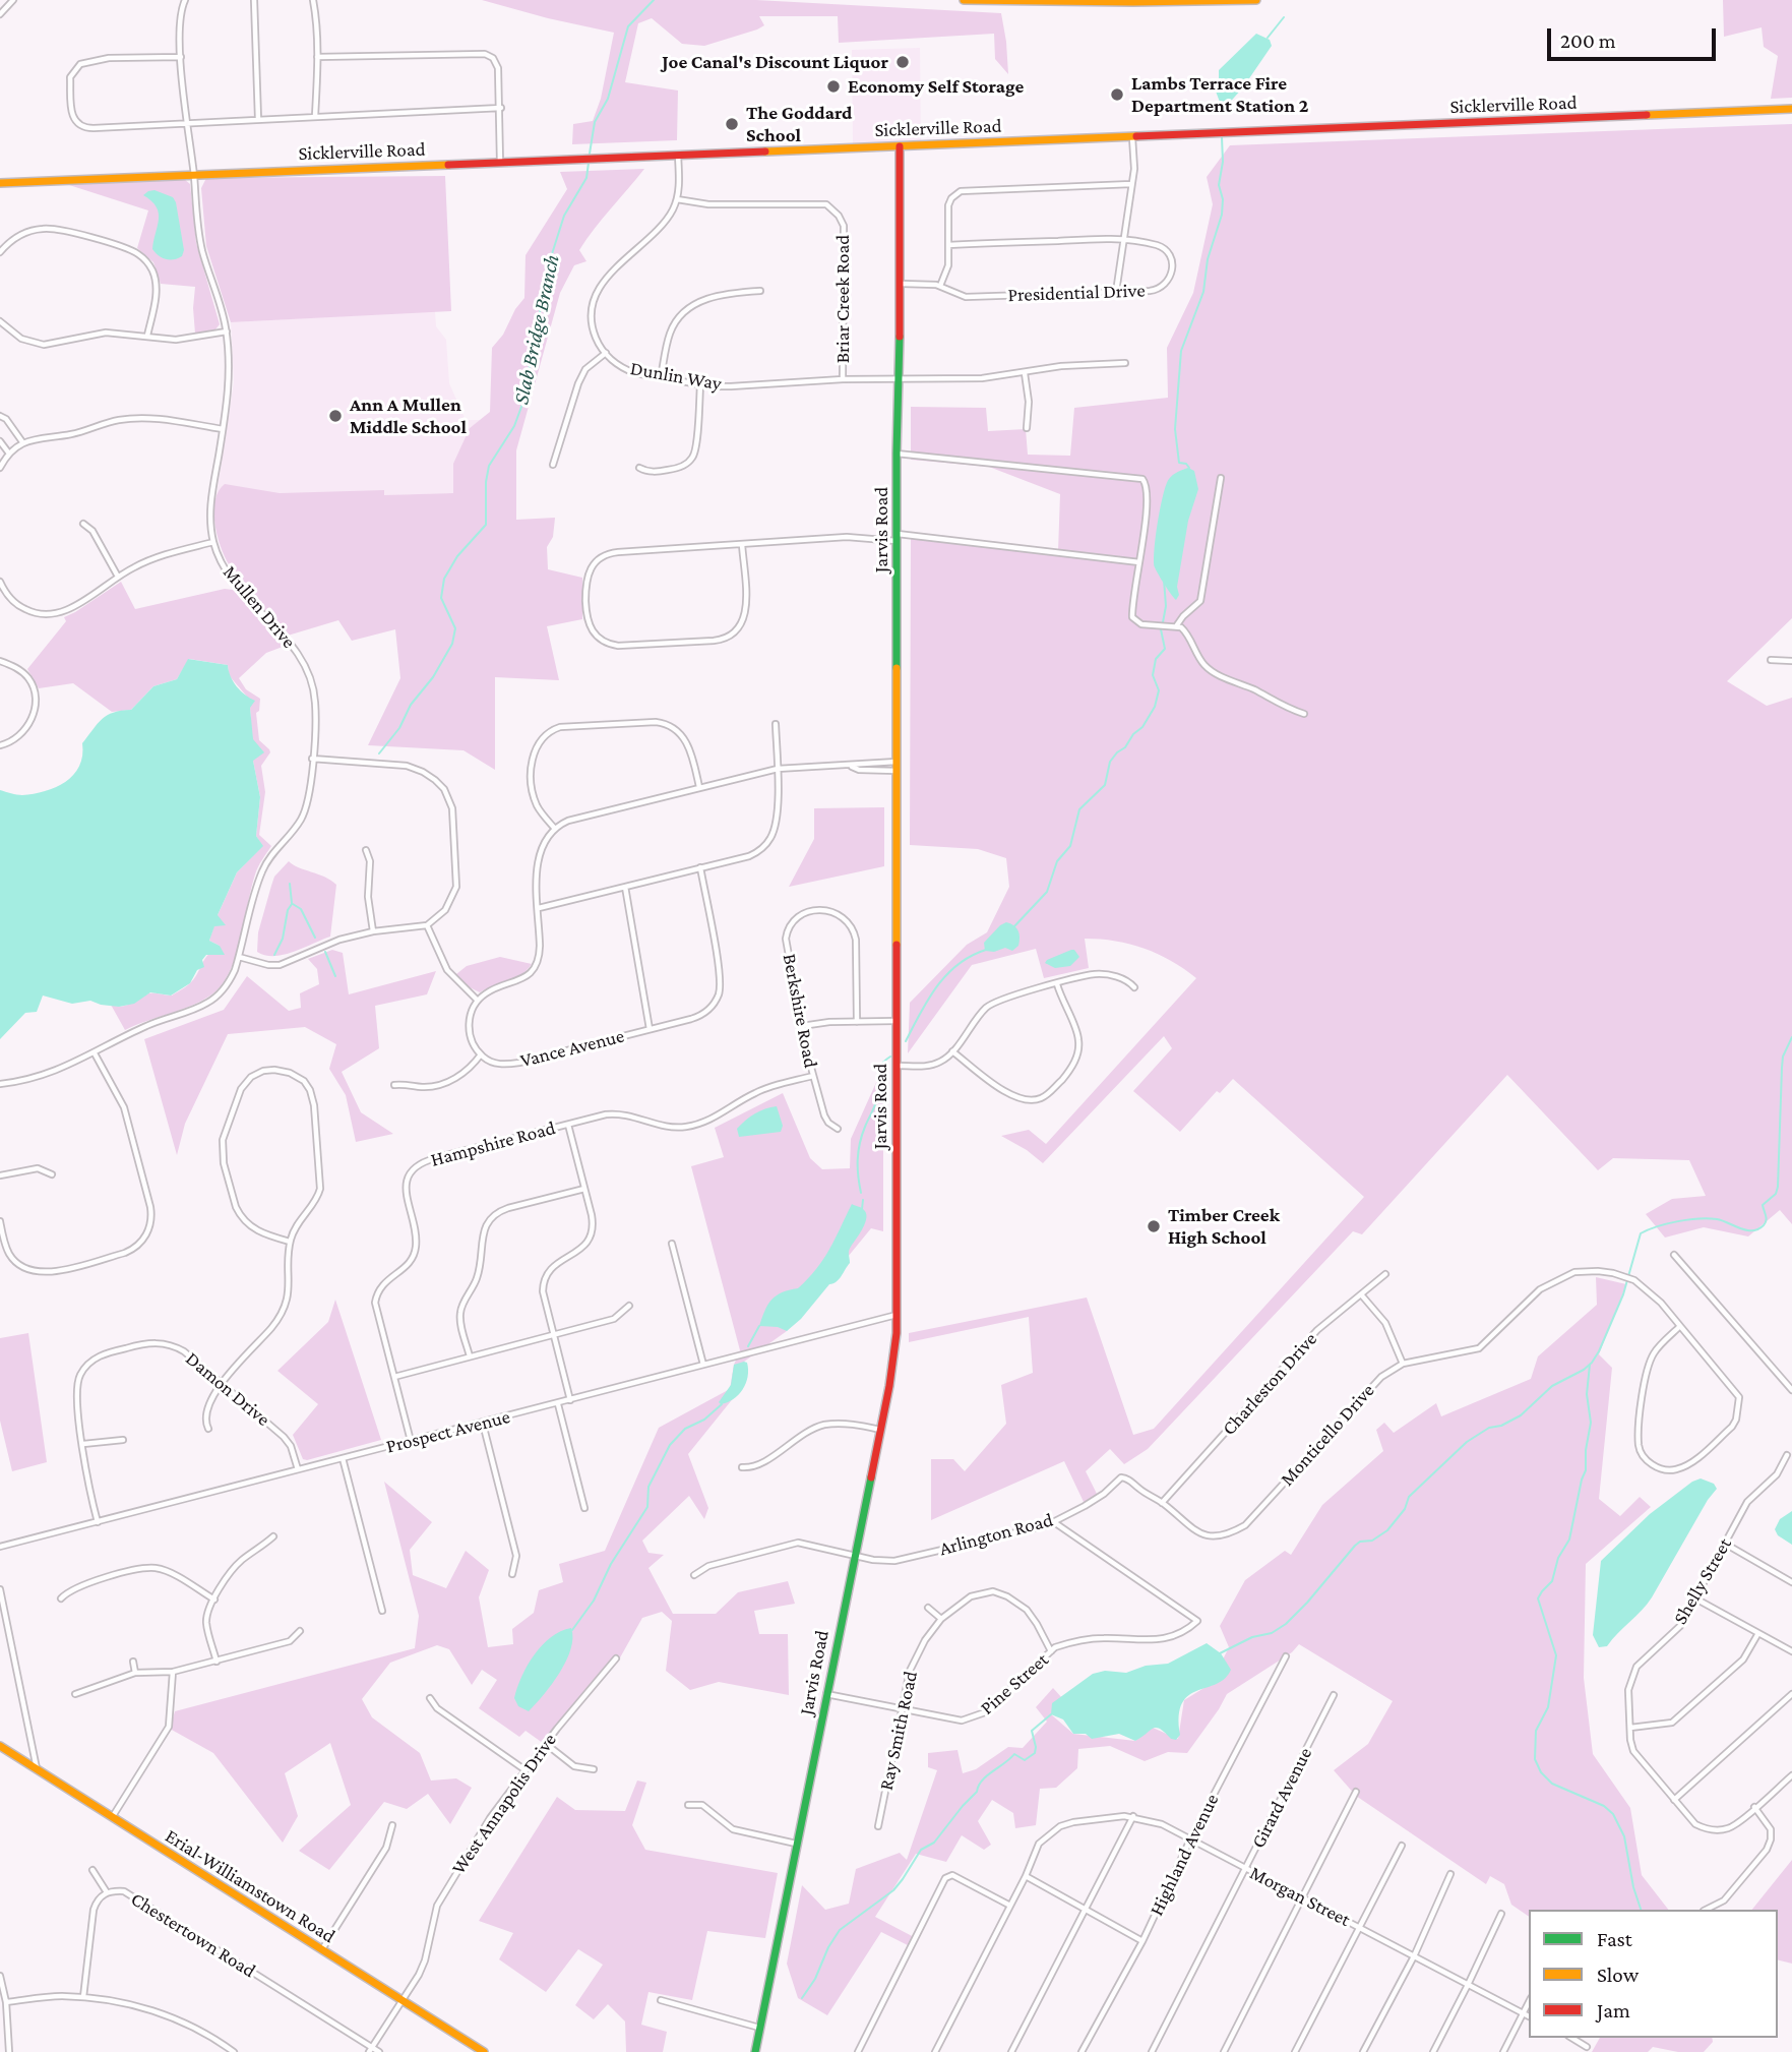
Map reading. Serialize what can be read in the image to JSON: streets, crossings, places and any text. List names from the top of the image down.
{
  "streets": {
    "main road": ["Sicklerville Road", "Jarvis Road", "Erial-Williamstown Road"],
    "street": [
      "Presidential Drive",
      "Briar Creek Road",
      "Dunlin Way",
      "Mullen Drive",
      "Berkshire Road",
      "Vance Avenue",
      "Hampshire Road",
      "Charleston Drive",
      "Damon Drive",
      "Prospect Avenue",
      "Monticello Drive",
      "Arlington Road",
      "Shelly Street",
      "Pine Street",
      "Ray Smith Road",
      "Girard Avenue",
      "West Annapolis Drive",
      "Highland Avenue",
      "Morgan Street",
      "Chestertown Road"
    ]
  },
  "crossings": [
    ["Sicklerville Road", "Jarvis Road"],
    ["Sicklerville Road", "Mullen Drive"],
    ["Presidential Drive", "Jarvis Road"],
    ["Briar Creek Road", "Dunlin Way"],
    ["Dunlin Way", "Jarvis Road"],
    ["Jarvis Road", "Prospect Avenue"],
    ["Jarvis Road", "Arlington Road"],
    ["Jarvis Road", "Pine Street"],
    ["Berkshire Road", "Hampshire Road"],
    ["Hampshire Road", "Prospect Avenue"],
    ["Charleston Drive", "Monticello Drive"],
    ["Charleston Drive", "Arlington Road"],
    ["Damon Drive", "Prospect Avenue"],
    ["Monticello Drive", "Arlington Road"],
    ["Arlington Road", "Pine Street"],
    ["Pine Street", "Ray Smith Road"],
    ["Girard Avenue", "Morgan Street"],
    ["West Annapolis Drive", "Erial-Williamstown Road"],
    ["West Annapolis Drive", "Chestertown Road"],
    ["Highland Avenue", "Morgan Street"]
  ],
  "water": ["Slab Bridge Branch"],
  "places": [
    "Joe Canal's Discount Liquor",
    "Economy Self Storage",
    "Lambs Terrace Fire Department Station 2",
    "The Goddard School",
    "Ann A Mullen Middle School",
    "Timber Creek High School"
  ],
  "legend": ["Fast", "Slow", "Jam"],
  "scale_bar": "200 m"
}
